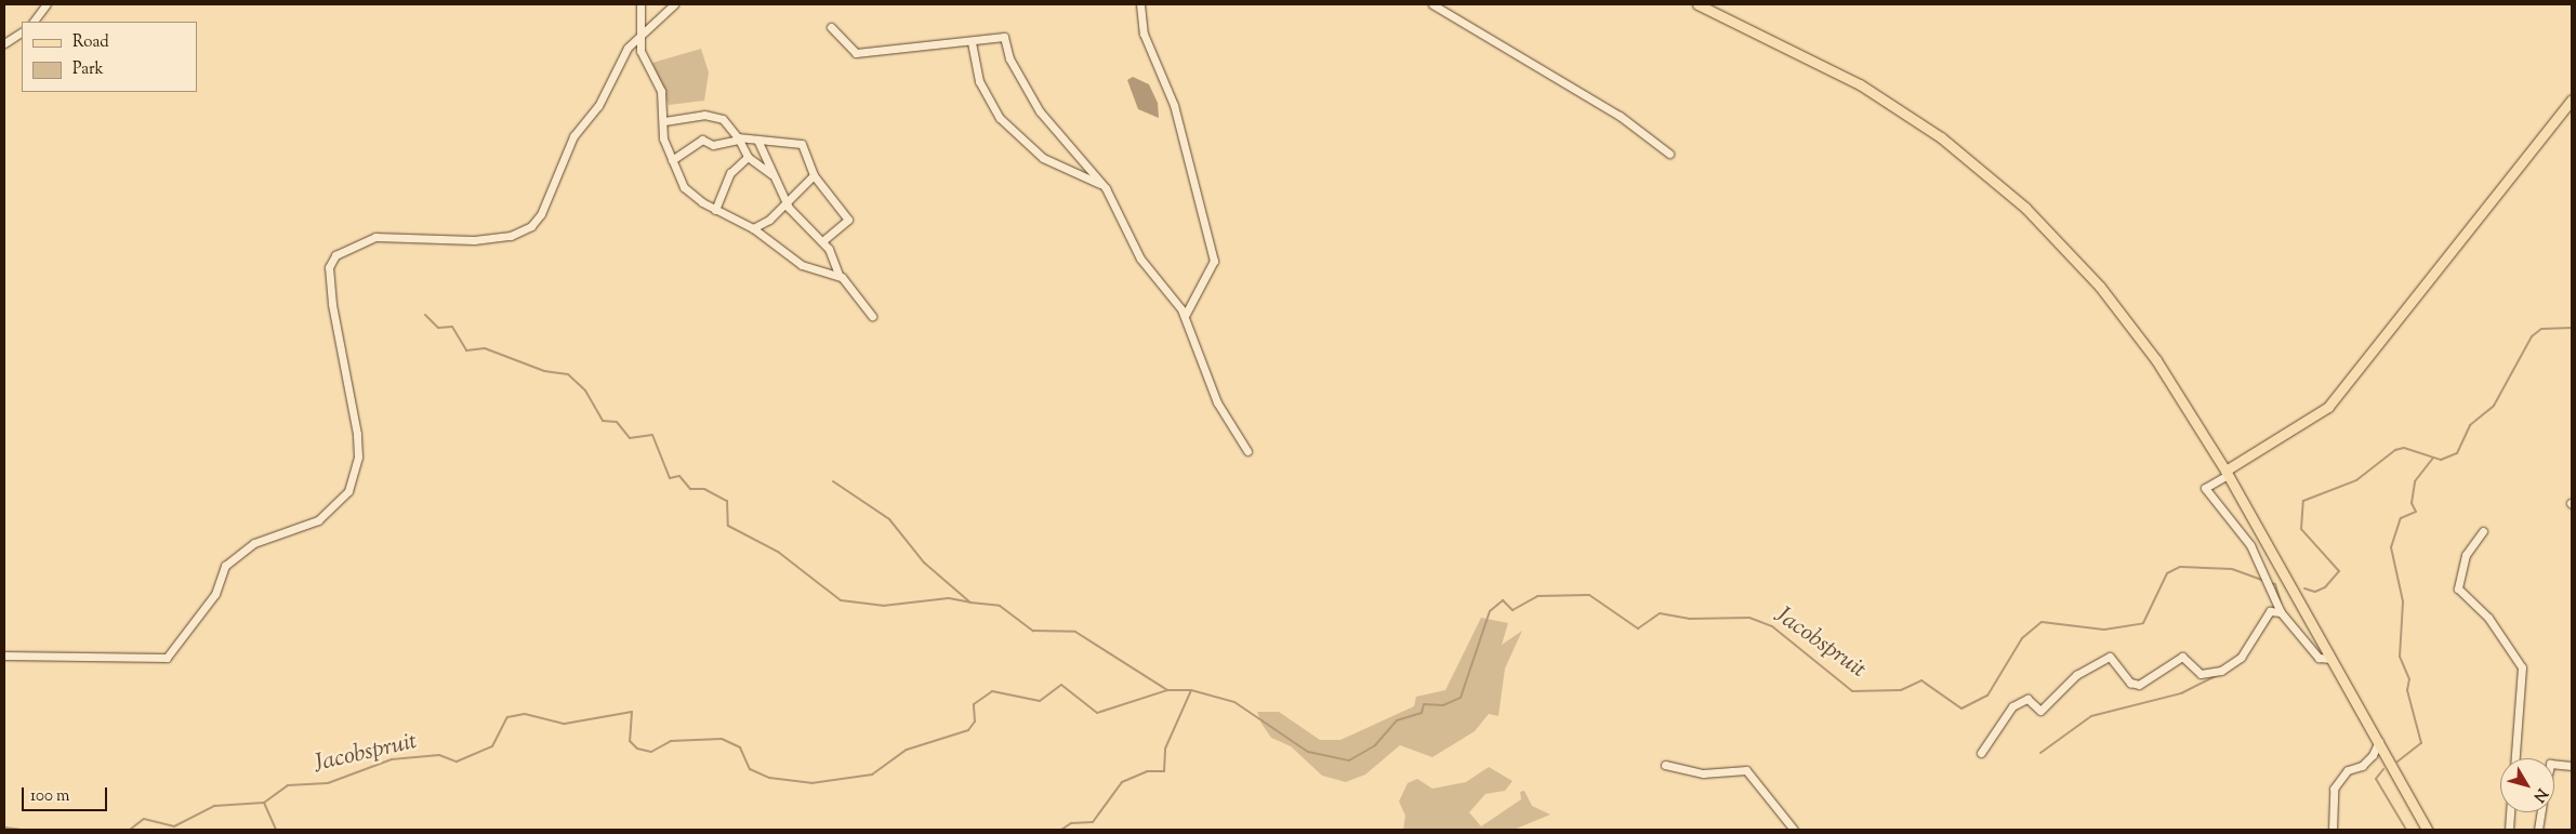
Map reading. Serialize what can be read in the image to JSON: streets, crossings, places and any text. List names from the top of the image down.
{
  "water": ["Jacobspruit"],
  "legend": ["Road", "Park"],
  "scale_bar": "100 m",
  "north": "bottom right"
}
